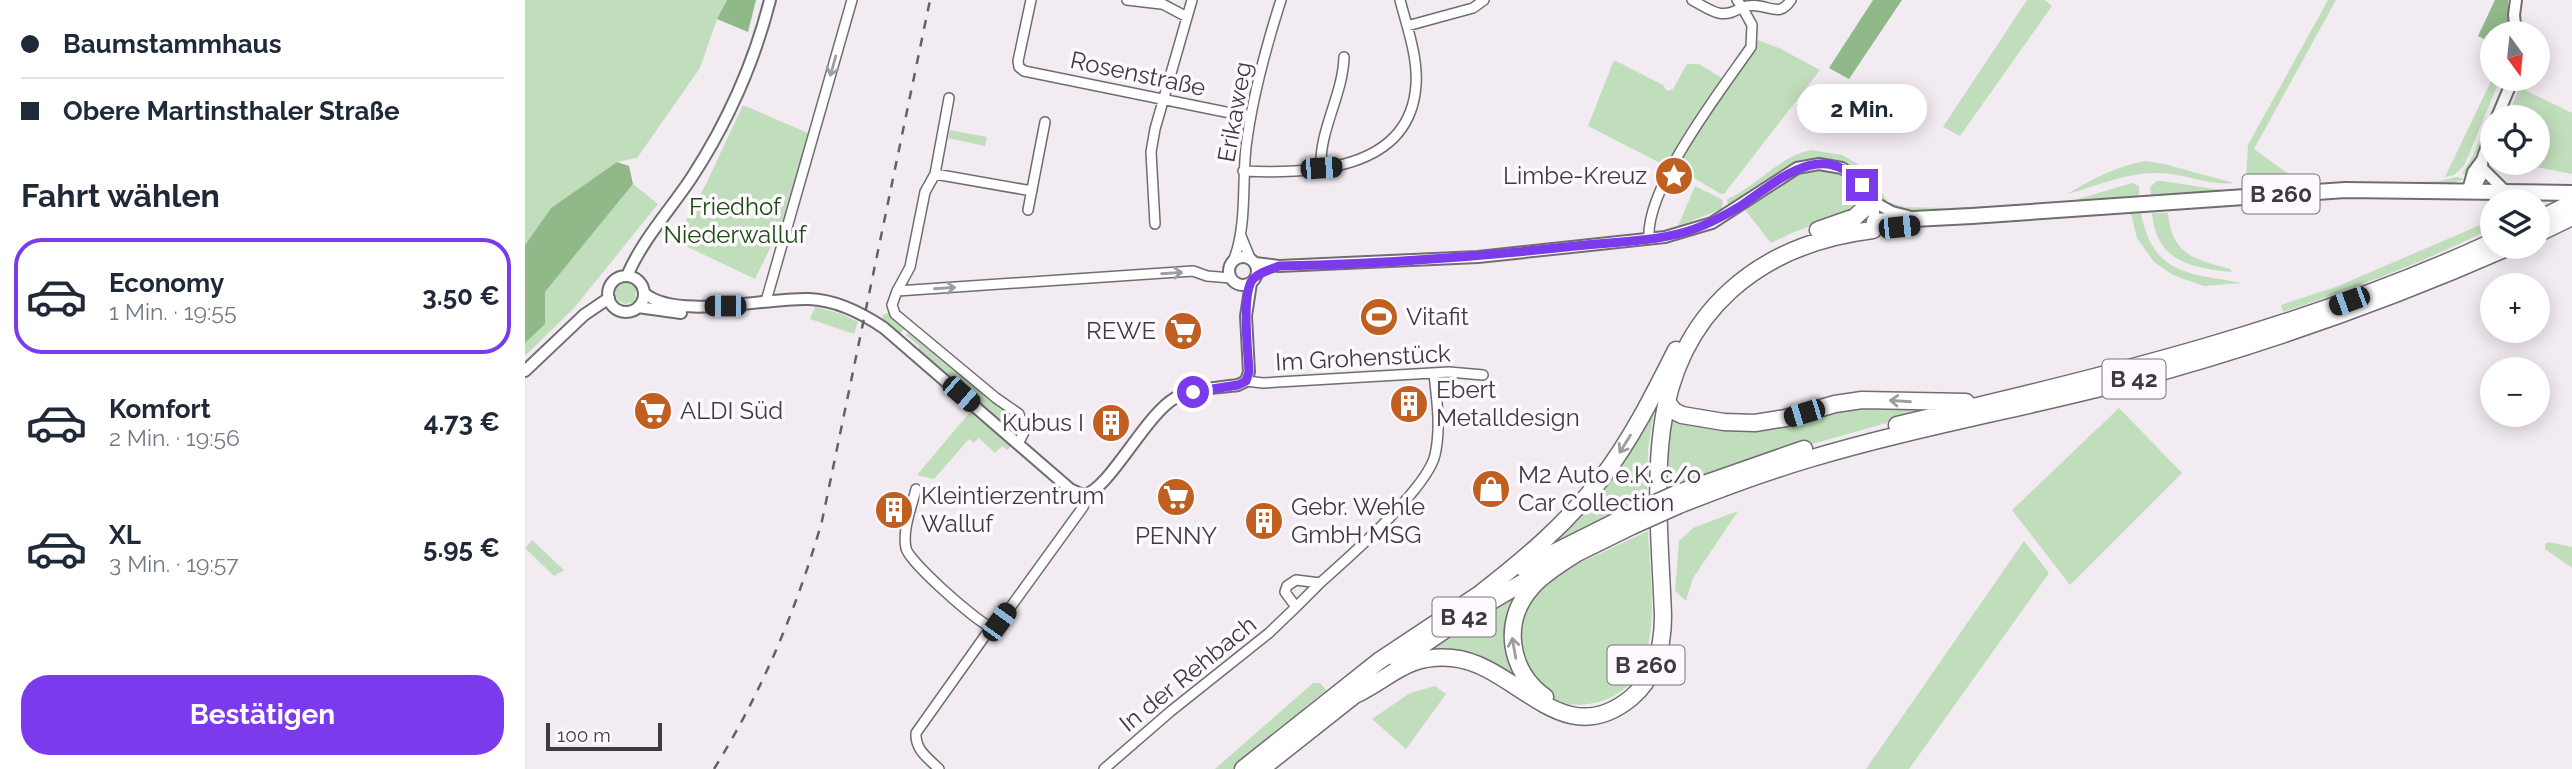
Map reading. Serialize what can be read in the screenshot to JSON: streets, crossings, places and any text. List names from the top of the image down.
{
  "streets": {
    "highway": ["B 260", "B 42"],
    "street": [
      "Rosenstraße",
      "Erikaweg",
      "Im Grohenstück",
      "In der Rehbach"
    ]
  },
  "crossings": [
    ["Rosenstraße", "Erikaweg"],
    ["B 260", "B 42"],
    ["Im Grohenstück", "In der Rehbach"]
  ],
  "parks": ["Friedhof Niederwalluf"],
  "places": {
    "place": ["Limbe-Kreuz"],
    "sports": ["Vitafit"],
    "supermarket": ["REWE", "ALDI Süd", "PENNY"],
    "building": [
      "Ebert Metalldesign",
      "Kubus I",
      "Kleintierzentrum Walluf",
      "Gebr. Wehle GmbH MSG"
    ],
    "shop": ["M2 Auto e.K. c/o Car Collection"]
  },
  "scale_bar": "100 m",
  "north": "bottom",
  "page": {
    "banner": ["Baumstammhaus", "Obere Martinsthaler Straße"],
    "map_buttons": ["+", "−"],
    "bubble": "2 Min.",
    "heading": "Fahrt wählen",
    "list": [
      {
        "name": "Economy",
        "note": "1 Min. · 19:55",
        "value": "3.50 €"
      },
      {
        "name": "Komfort",
        "note": "2 Min. · 19:56",
        "value": "4.73 €"
      },
      {
        "name": "XL",
        "note": "3 Min. · 19:57",
        "value": "5.95 €"
      }
    ],
    "buttons": "Bestätigen",
    "scale": "100 m"
  }
}
